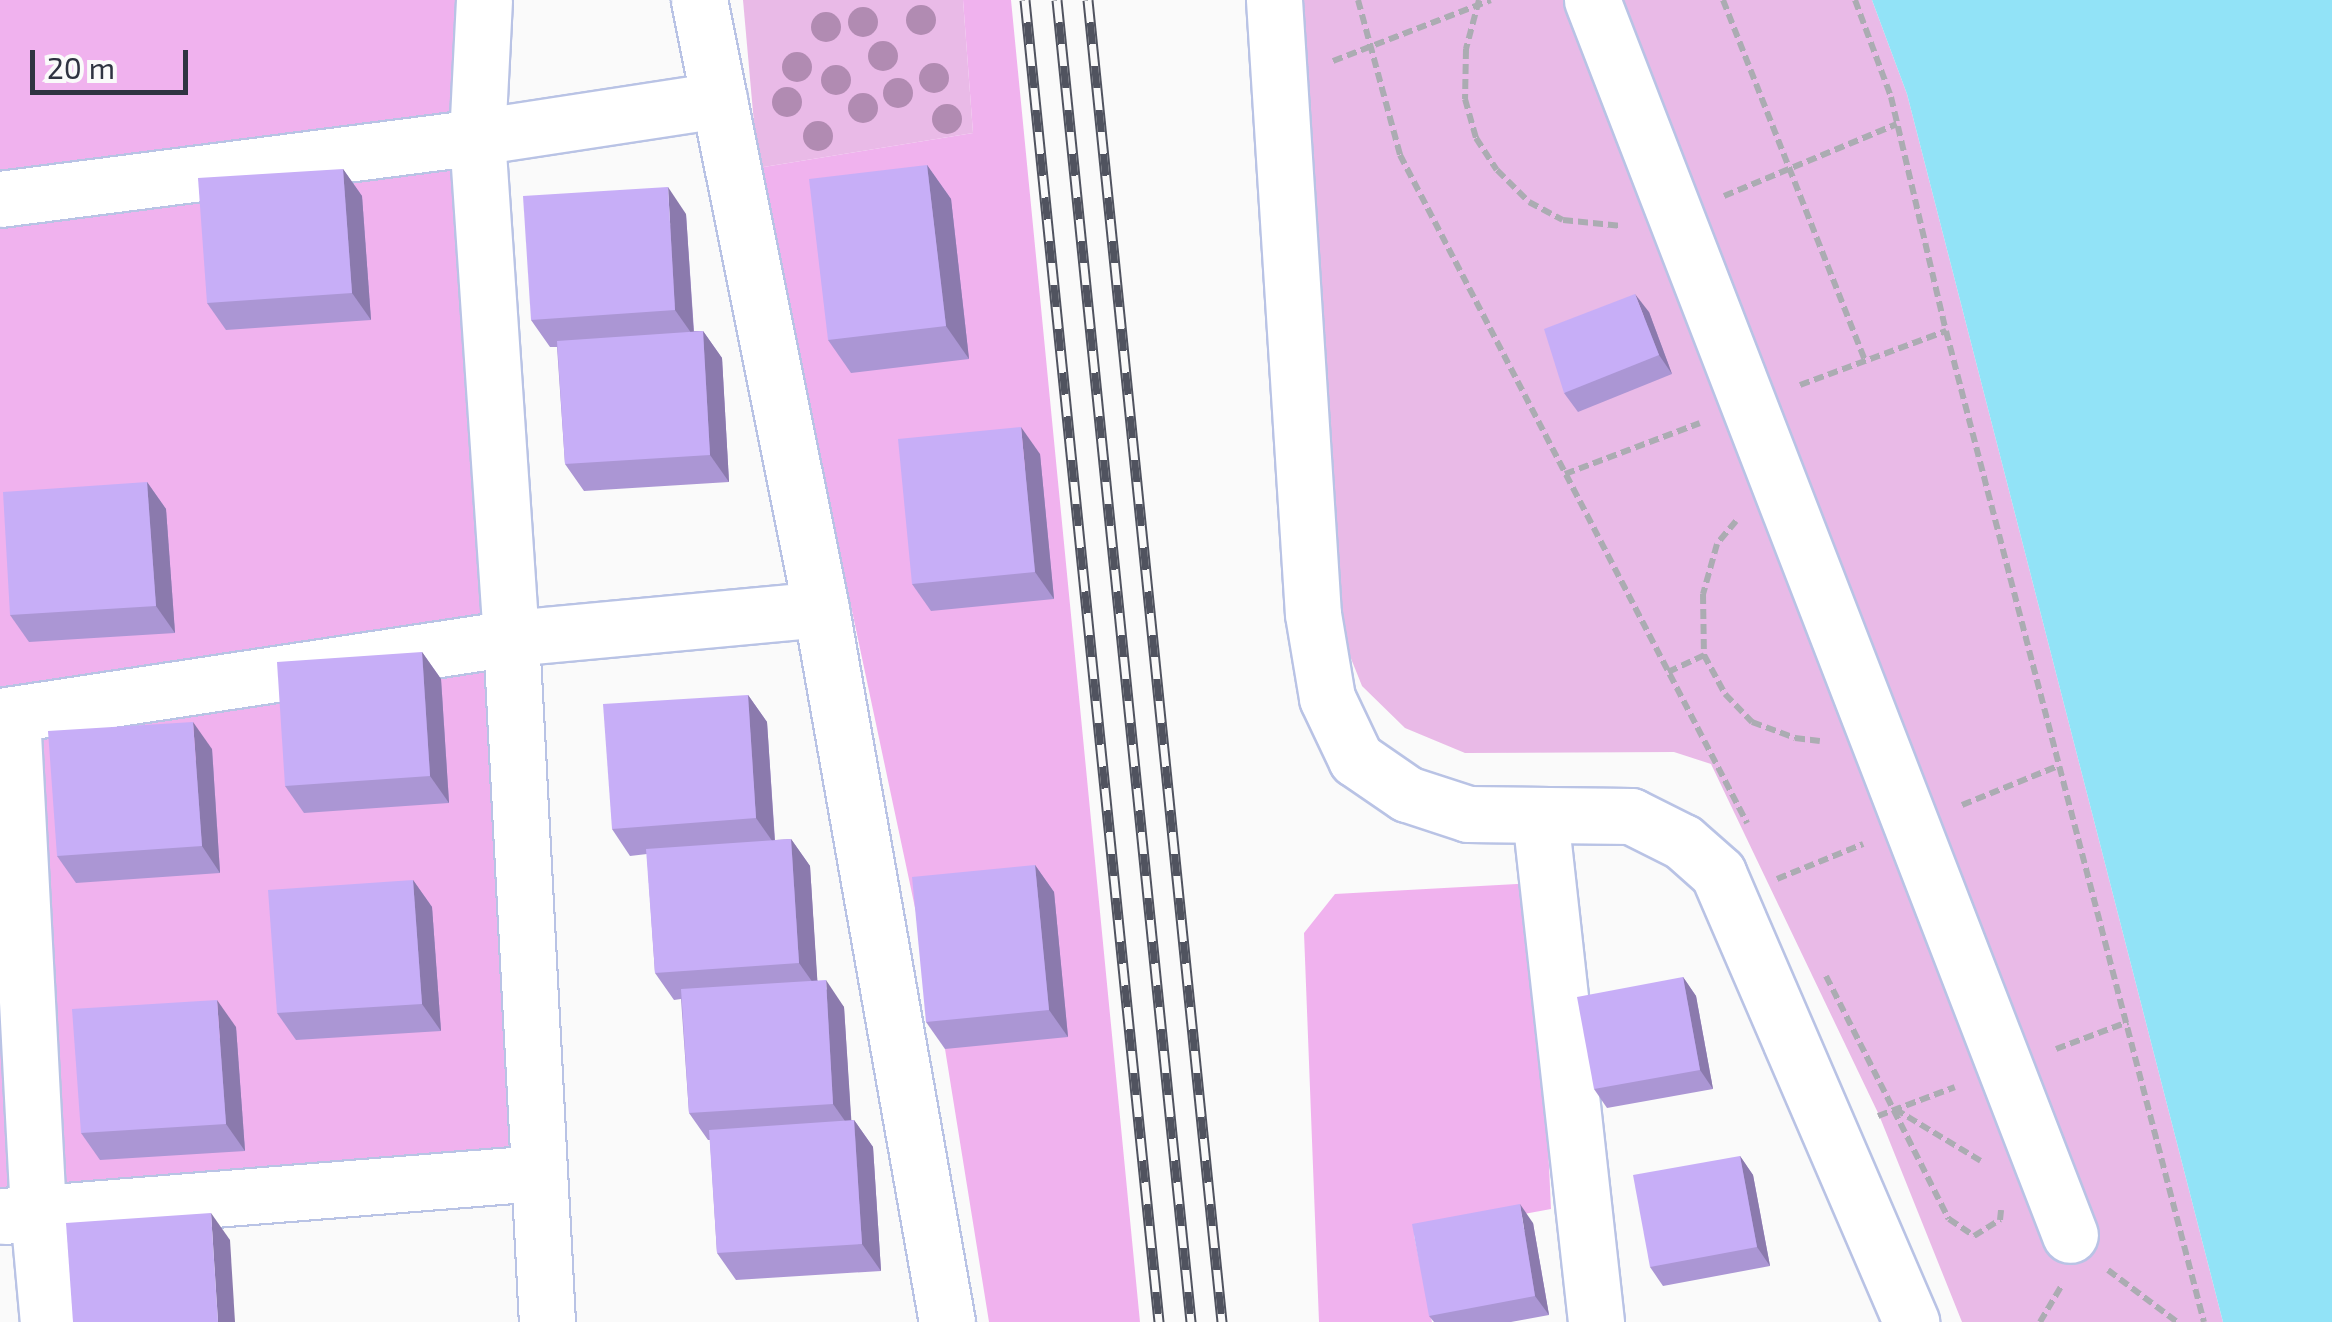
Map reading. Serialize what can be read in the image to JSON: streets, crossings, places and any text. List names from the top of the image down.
{
  "scale_bar": "20 m"
}
